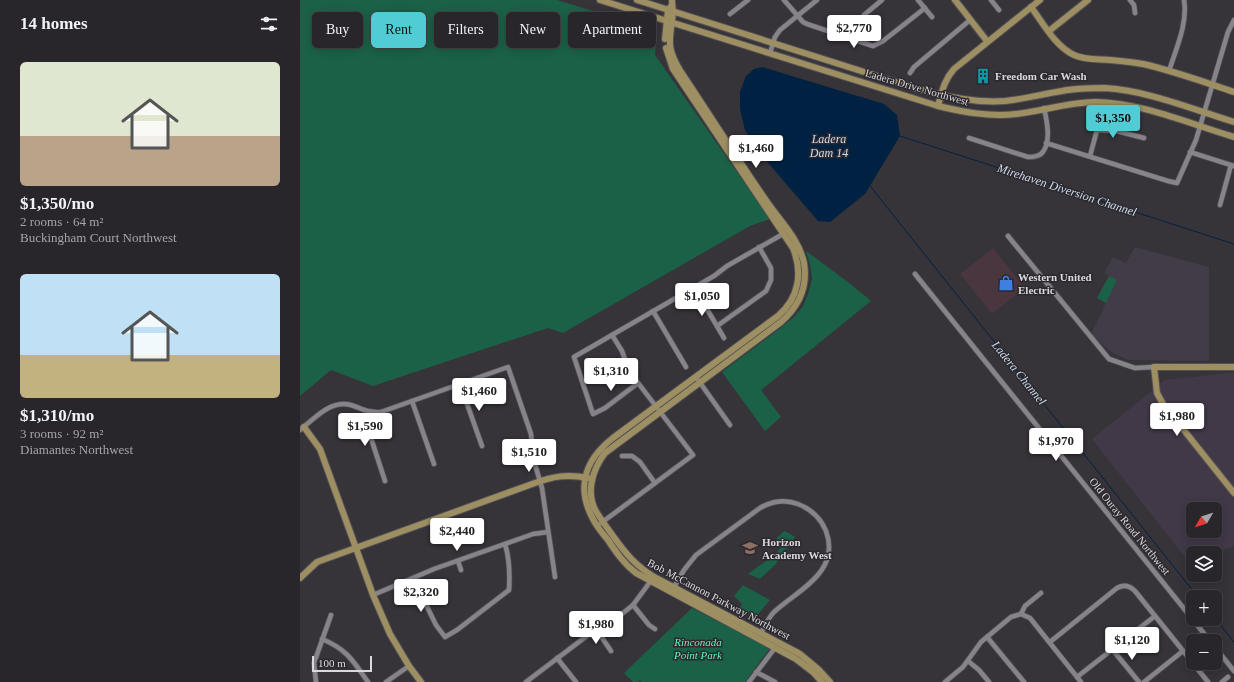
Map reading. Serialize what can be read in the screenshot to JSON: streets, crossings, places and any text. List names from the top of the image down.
{
  "streets": {
    "street": ["Ladera Drive Northwest", "Old Ouray Road Northwest", "Bob McCannon Parkway Northwest"]
  },
  "crossings": [
    ["Ladera Drive Northwest", "Bob McCannon Parkway Northwest"]
  ],
  "water": ["Ladera Dam 14", "Mirehaven Diversion Channel", "Ladera Channel"],
  "parks": ["Rinconada Point Park"],
  "places": {
    "building": ["Freedom Car Wash"],
    "shop": ["Western United Electric"],
    "school or university": ["Horizon Academy West"]
  },
  "scale_bar": "100 m",
  "north": "bottom left",
  "page": {
    "heading": "14 homes",
    "chip": [
      "Buy",
      "Rent",
      "Filters",
      "New",
      "Apartment"
    ],
    "price": [
      "$2,770",
      "$1,350",
      "$1,460",
      "$1,050",
      "$1,310",
      "$1,460",
      "$1,980",
      "$1,590",
      "$1,970",
      "$1,510",
      "$2,440",
      "$2,320",
      "$1,980",
      "$1,120"
    ],
    "list": [
      {
        "name": "$1,350/mo",
        "note": "2 rooms · 64 m² · Buckingham Court Northwest"
      },
      {
        "name": "$1,310/mo",
        "note": "3 rooms · 92 m² · Diamantes Northwest"
      }
    ],
    "map_buttons": ["+", "−"],
    "scale": "100 m"
  }
}
